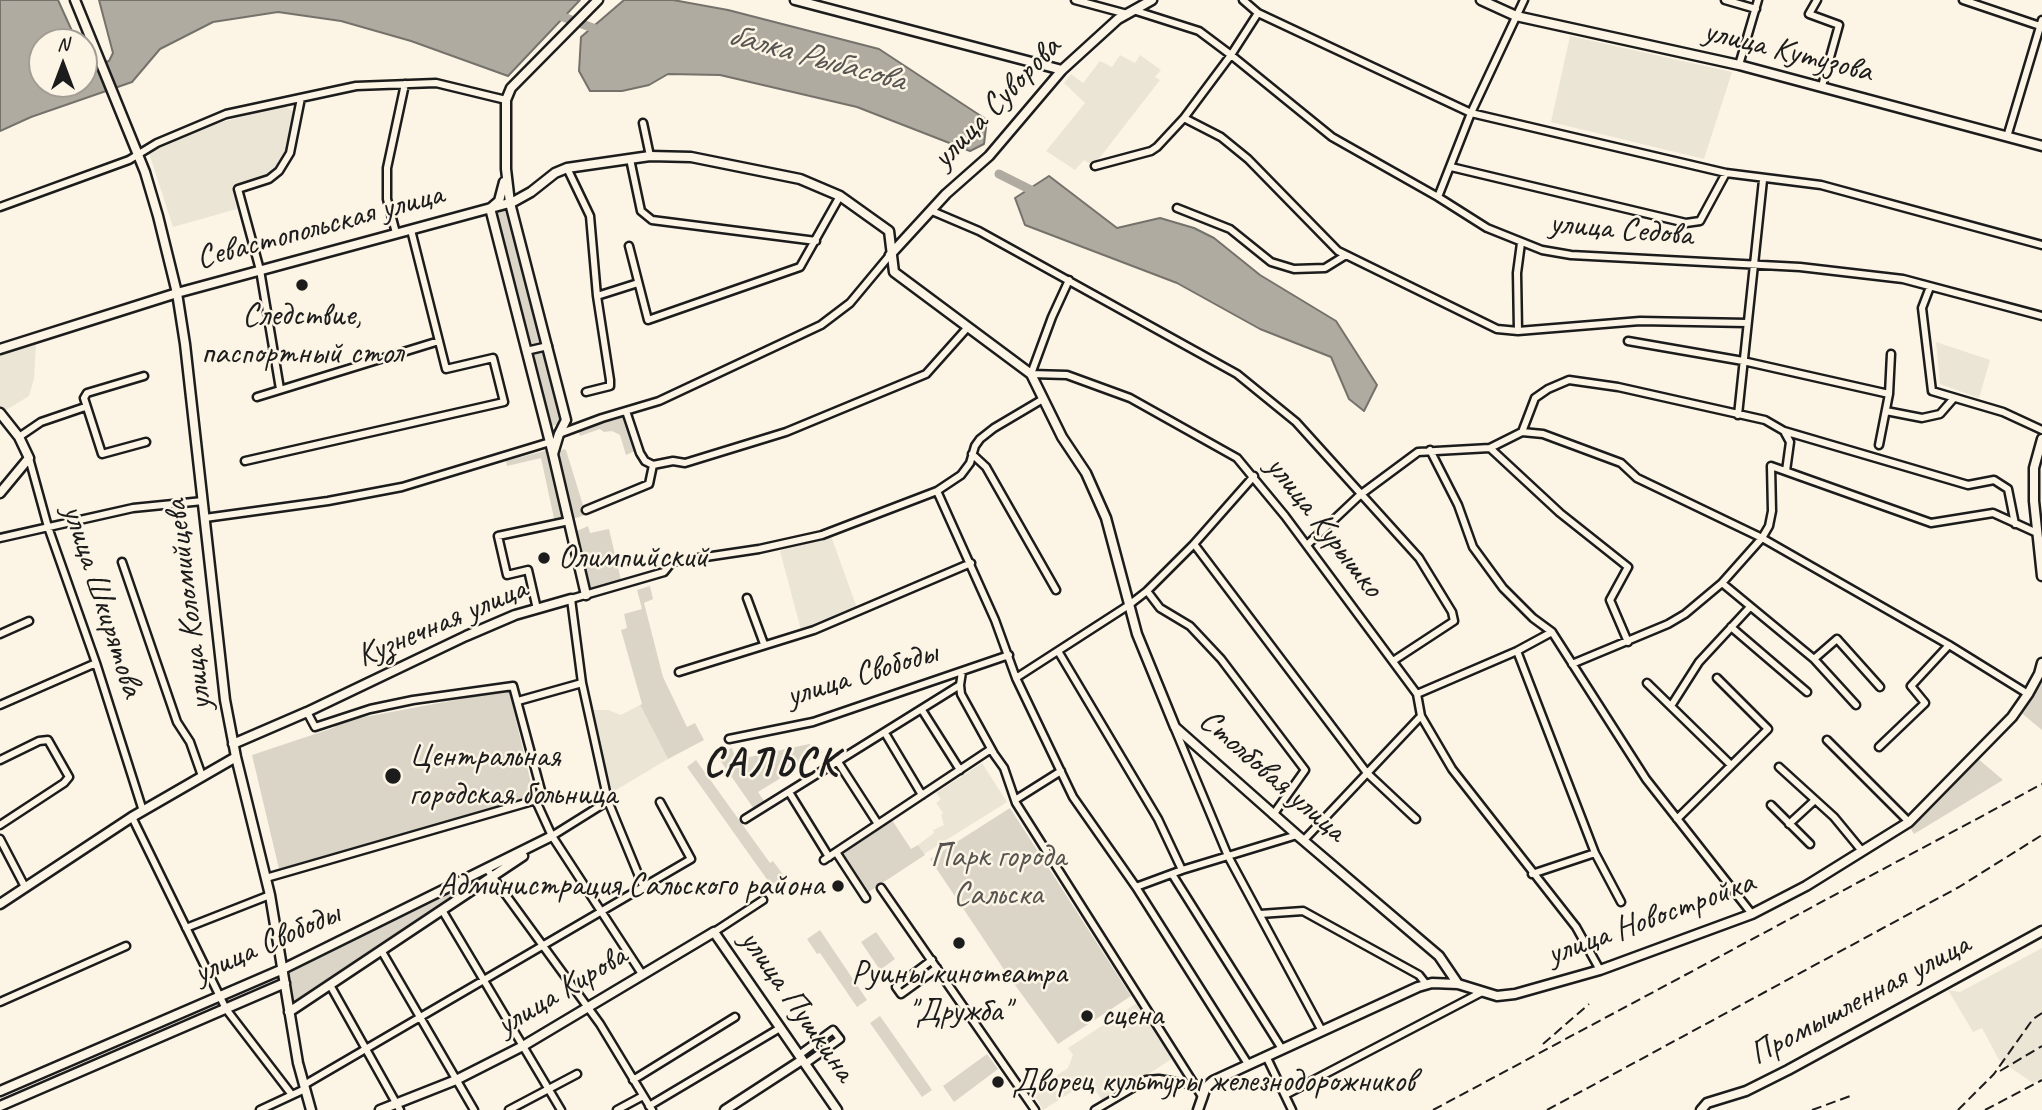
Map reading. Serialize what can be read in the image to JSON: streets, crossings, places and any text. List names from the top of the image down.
{
  "streets": {
    "main road": [
      "улица Кутузова",
      "улица Суворова",
      "Севастопольская улица",
      "улица Шкирятова",
      "улица Коломийцева",
      "Кузнечная улица",
      "улица Свободы",
      "Столбовая улица",
      "улица Новостройка",
      "улица Кирова",
      "Промышленная улица",
      "улица Пушкина"
    ],
    "street": ["улица Седова", "улица Курышко"]
  },
  "crossings": [
    ["улица Суворова", "Севастопольская улица"],
    ["улица Суворова", "улица Седова"],
    ["Севастопольская улица", "улица Коломийцева"],
    ["улица Курышко", "Столбовая улица"],
    ["улица Курышко", "улица Новостройка"],
    ["улица Коломийцева", "Кузнечная улица"],
    ["улица Коломийцева", "улица Свободы"],
    ["Кузнечная улица", "Столбовая улица"],
    ["Столбовая улица", "улица Новостройка"],
    ["улица Кирова", "улица Пушкина"]
  ],
  "districts": ["САЛЬСК"],
  "water": ["балка Рыбасова"],
  "parks": ["Парк города Сальска"],
  "places": [
    "Следствие, паспортный стол",
    "Олимпийский",
    "Центральная городская больница",
    "Администрация Сальского района",
    "Руины кинотеатра \"Дружба\"",
    "сцена",
    "Дворец культуры железнодорожников"
  ],
  "north": "top"
}
